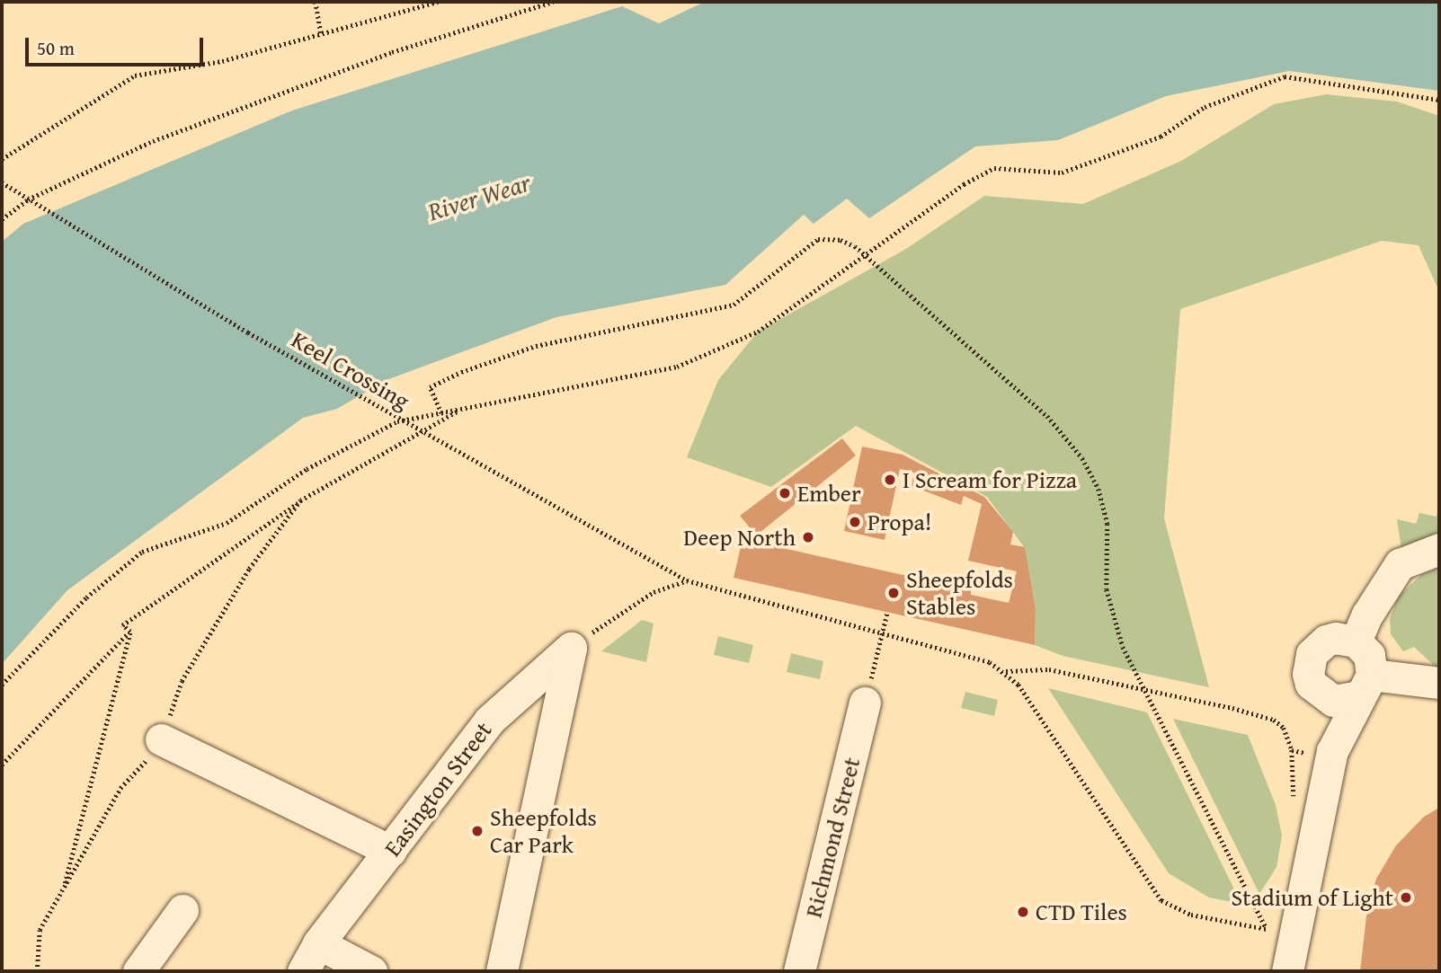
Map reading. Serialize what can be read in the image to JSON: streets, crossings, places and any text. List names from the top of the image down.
{
  "streets": {
    "street": ["Easington Street", "Richmond Street"],
    "path": ["Keel Crossing"]
  },
  "water": ["River Wear"],
  "places": [
    "I Scream for Pizza",
    "Ember",
    "Propa!",
    "Deep North",
    "Sheepfolds Stables",
    "Sheepfolds Car Park",
    "Stadium of Light",
    "CTD Tiles"
  ],
  "scale_bar": "50 m"
}
